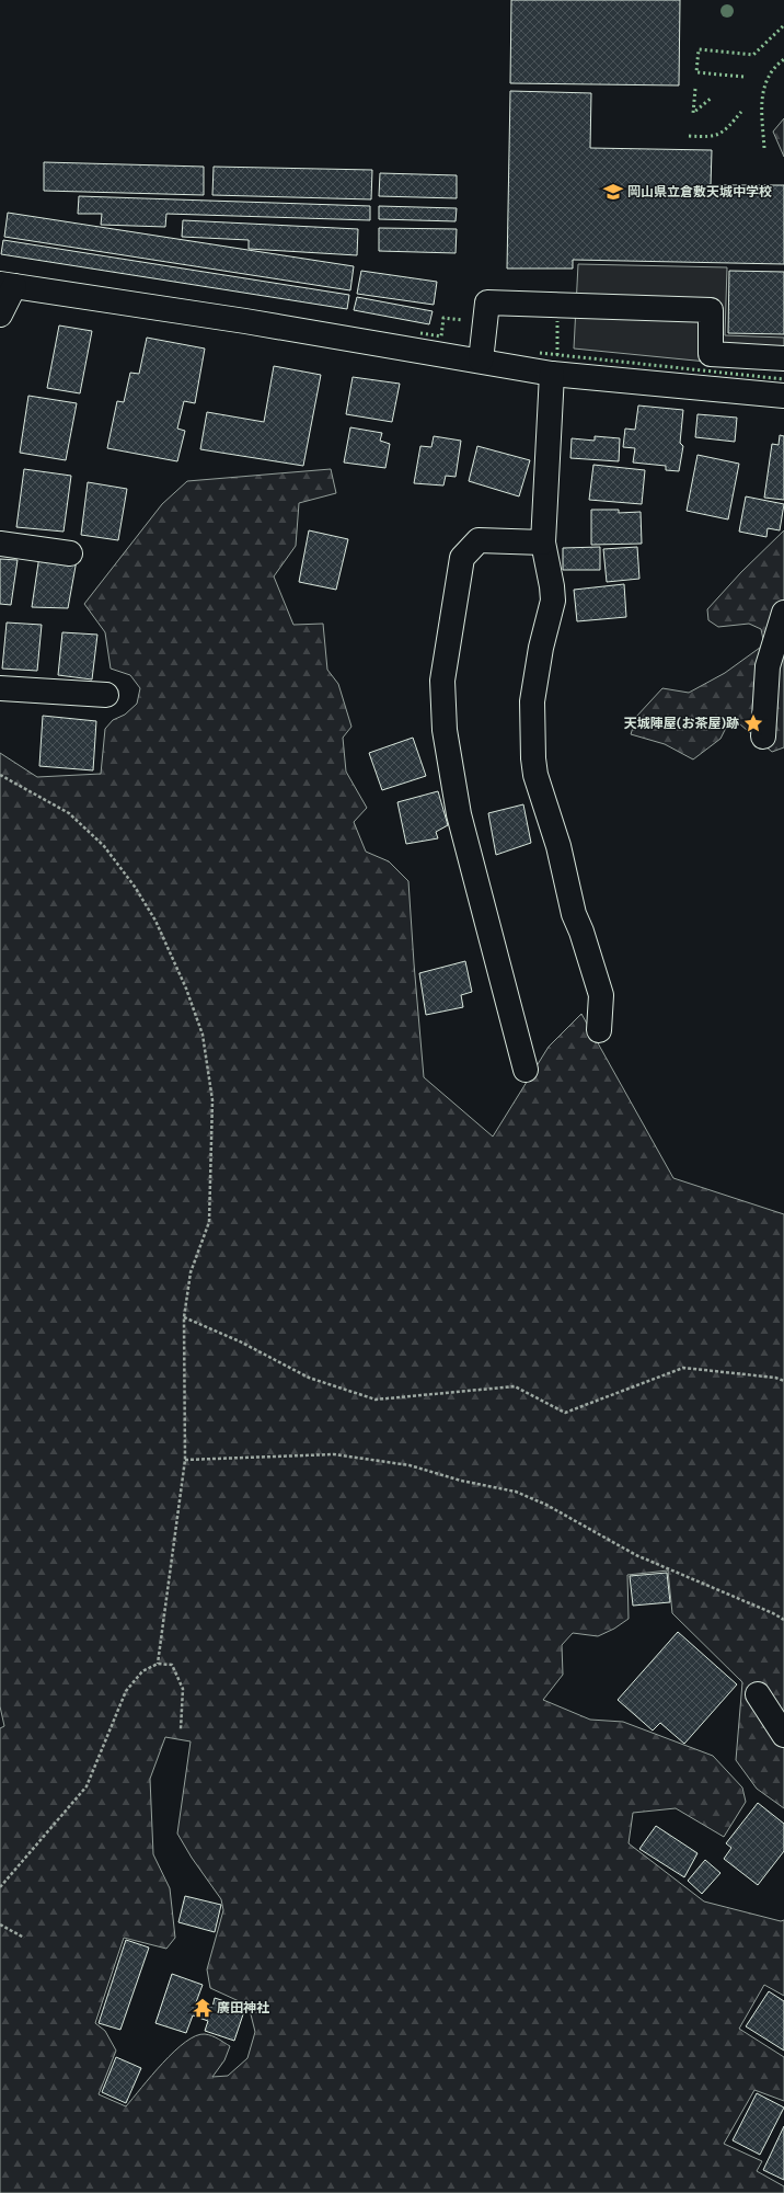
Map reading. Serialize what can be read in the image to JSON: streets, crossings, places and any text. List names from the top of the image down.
{
  "places": {
    "school or university": ["岡山県立倉敷天城中学校"],
    "place": ["天城陣屋(お茶屋)跡"],
    "temple": ["廣田神社"]
  }
}
